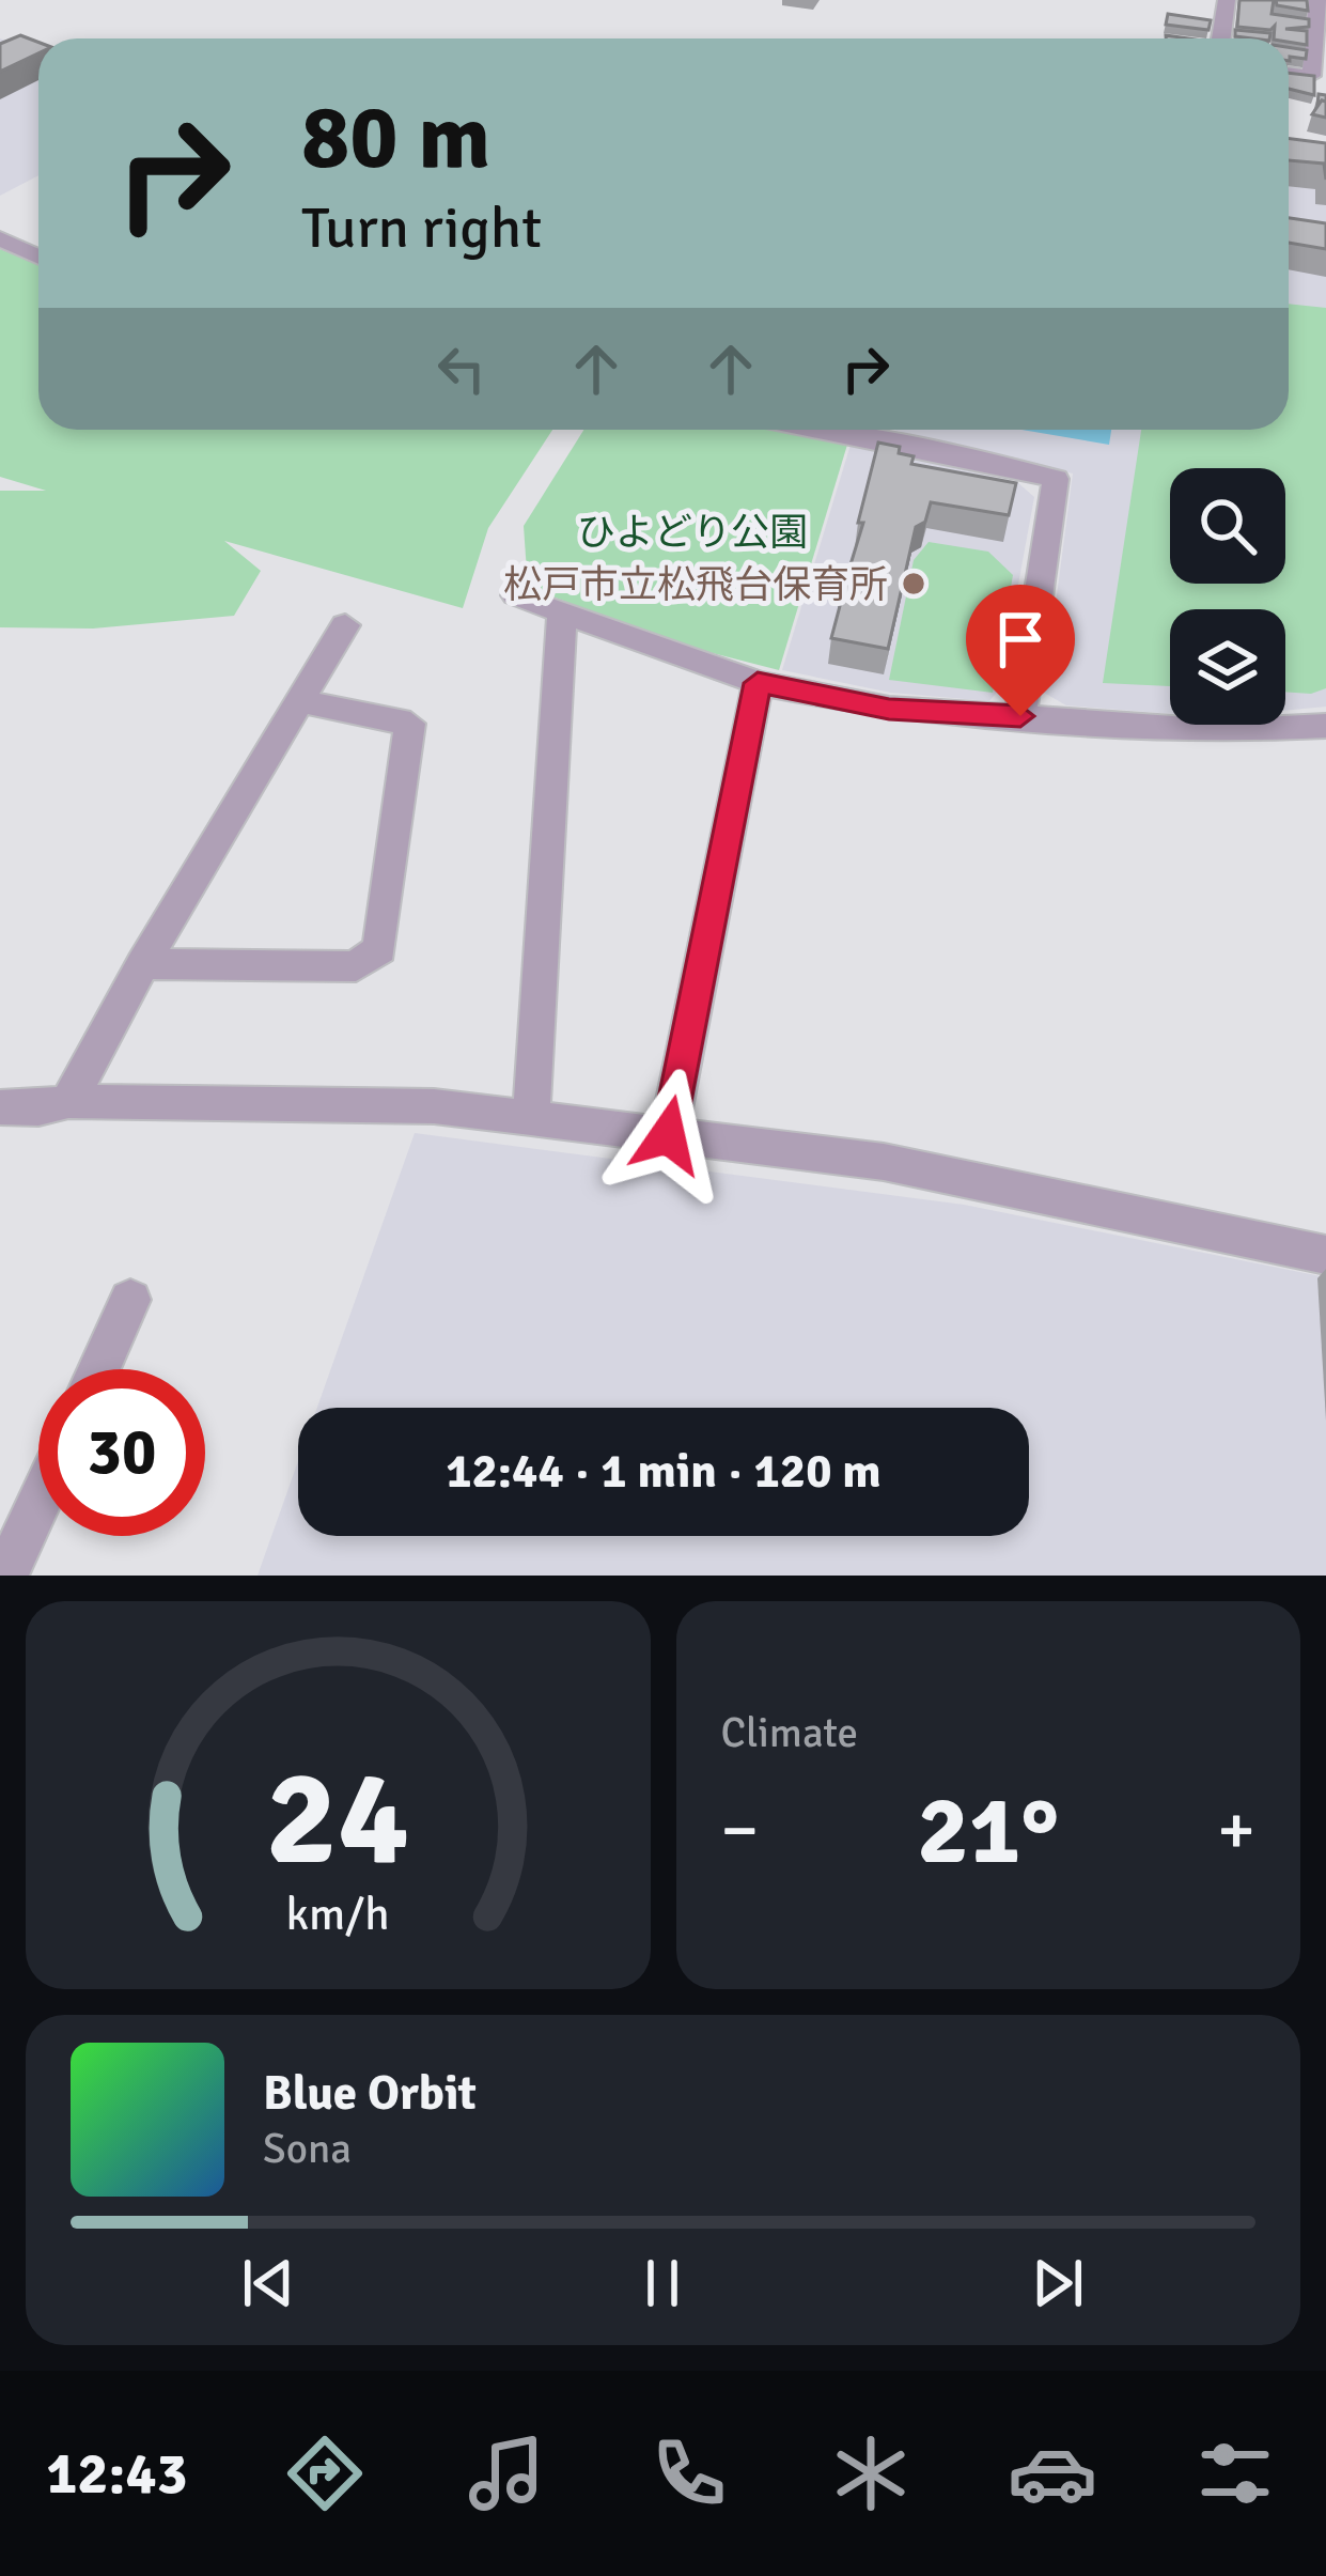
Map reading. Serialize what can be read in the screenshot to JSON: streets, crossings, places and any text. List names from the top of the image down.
{
  "parks": ["ひよどり公園"],
  "places": ["松戸市立松飛台保育所"],
  "page": {
    "turn": ["80 m", "Turn right"],
    "limit": "30",
    "trip": "12:44 · 1 min · 120 m",
    "tile": "Climate",
    "heat": ["−", "21°", "+"],
    "song": ["Blue Orbit", "Sona"],
    "tabs": "12:43",
    "gauge": ["24", "km/h"]
  }
}
